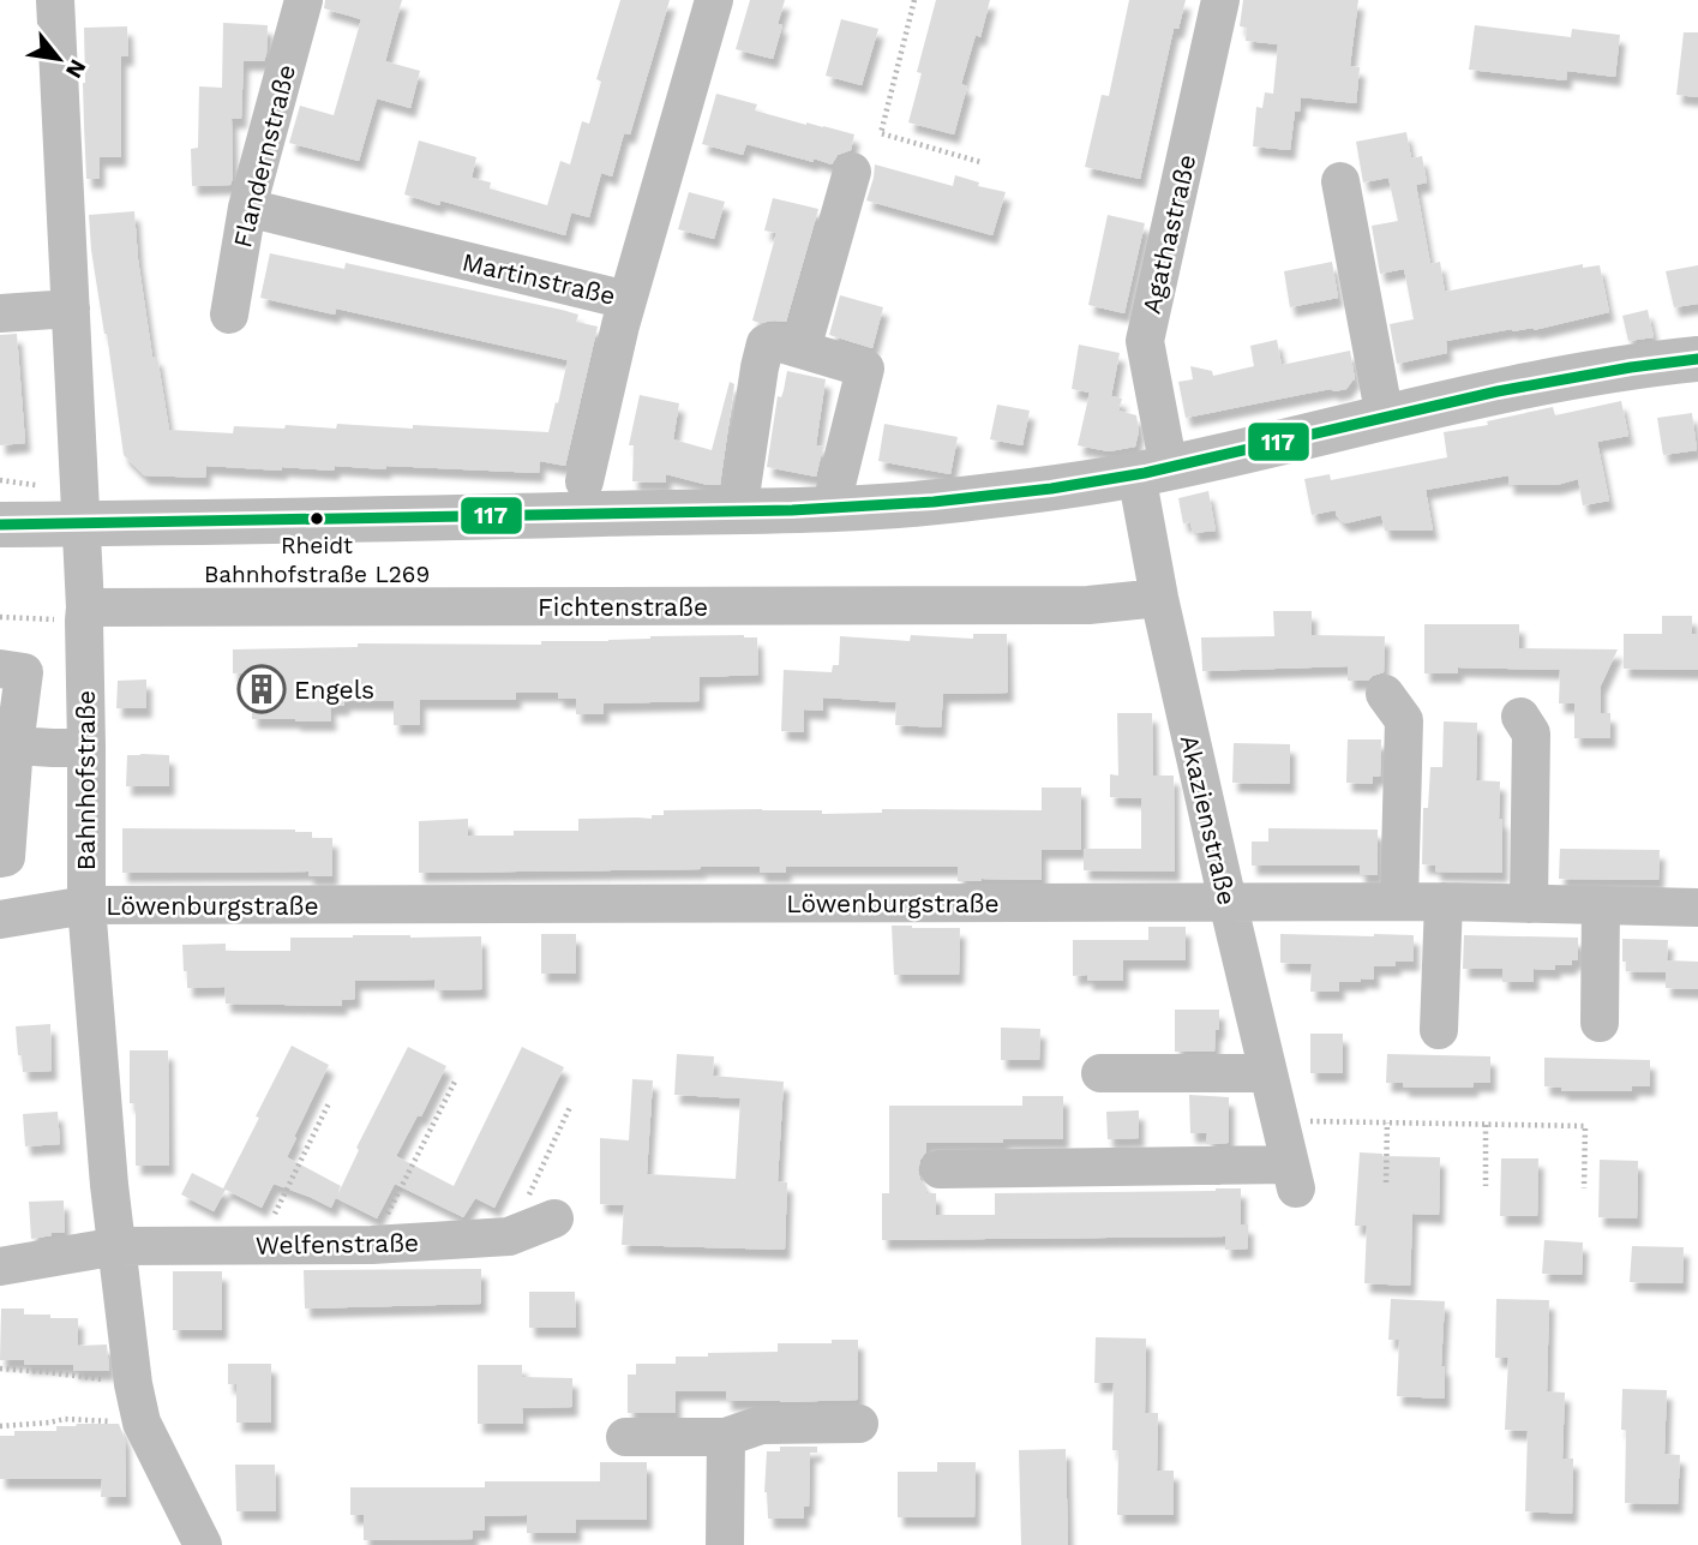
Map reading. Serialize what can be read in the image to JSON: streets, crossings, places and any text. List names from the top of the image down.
{
  "streets": {
    "street": [
      "Flandernstraße",
      "Agathastraße",
      "Martinstraße",
      "Fichtenstraße",
      "Bahnhofstraße",
      "Akazienstraße",
      "Löwenburgstraße",
      "Welfenstraße"
    ]
  },
  "crossings": [
    ["Flandernstraße", "Martinstraße"],
    ["Agathastraße", "Akazienstraße"],
    ["Fichtenstraße", "Bahnhofstraße"],
    ["Fichtenstraße", "Akazienstraße"],
    ["Bahnhofstraße", "Löwenburgstraße"],
    ["Bahnhofstraße", "Welfenstraße"],
    ["Akazienstraße", "Löwenburgstraße"]
  ],
  "places": {
    "other": ["Rheidt Bahnhofstraße L269"],
    "building": ["Engels"]
  },
  "lines": ["transit line 117"],
  "north": "bottom right"
}
